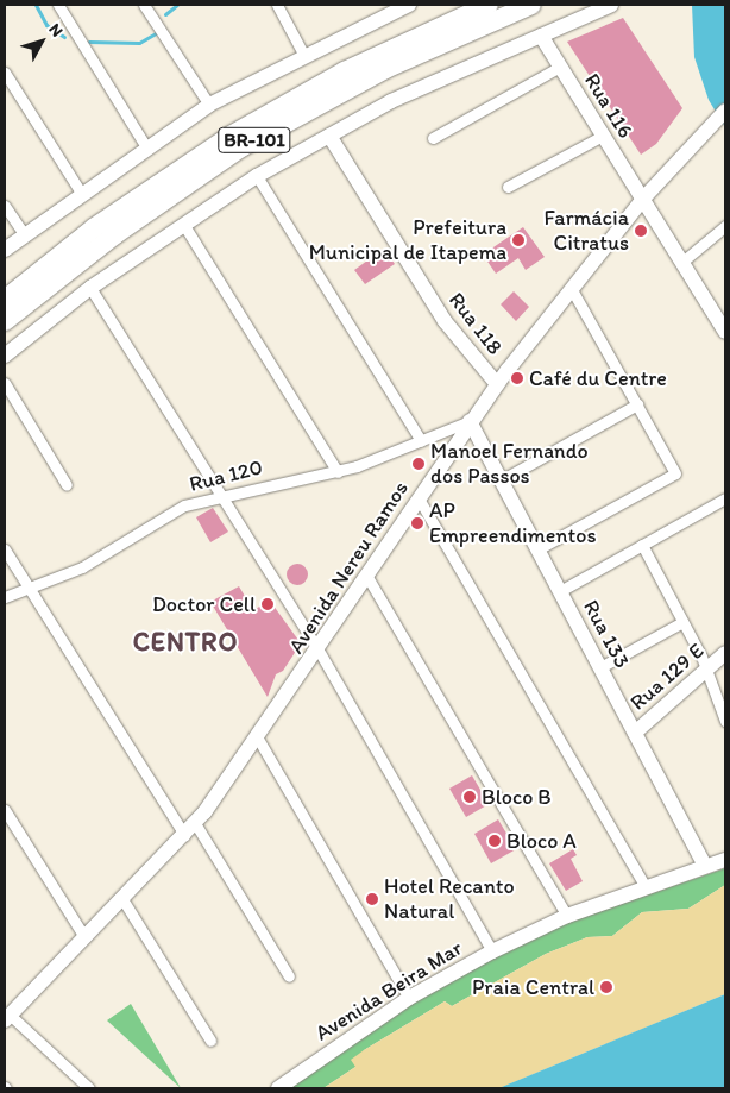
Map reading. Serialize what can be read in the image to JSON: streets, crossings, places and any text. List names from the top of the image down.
{
  "streets": {
    "highway": ["BR-101"],
    "main road": [
      "Rua 116",
      "Rua 118",
      "Avenida Nereu Ramos",
      "Rua 133",
      "Rua 129 E",
      "Avenida Beira Mar"
    ],
    "street": ["Rua 120"]
  },
  "crossings": [
    ["Rua 116", "Avenida Nereu Ramos"],
    ["Rua 118", "Avenida Nereu Ramos"],
    ["Rua 120", "Avenida Nereu Ramos"],
    ["Rua 120", "Rua 133"],
    ["Avenida Nereu Ramos", "Rua 133"],
    ["Rua 133", "Rua 129 E"],
    ["Rua 133", "Avenida Beira Mar"]
  ],
  "districts": ["CENTRO"],
  "places": [
    "Farmácia Citratus",
    "Prefeitura Municipal de Itapema",
    "Café du Centre",
    "Manoel Fernando dos Passos",
    "AP Empreendimentos",
    "Doctor Cell",
    "Bloco B",
    "Bloco A",
    "Hotel Recanto Natural",
    "Praia Central"
  ],
  "north": "top right"
}
